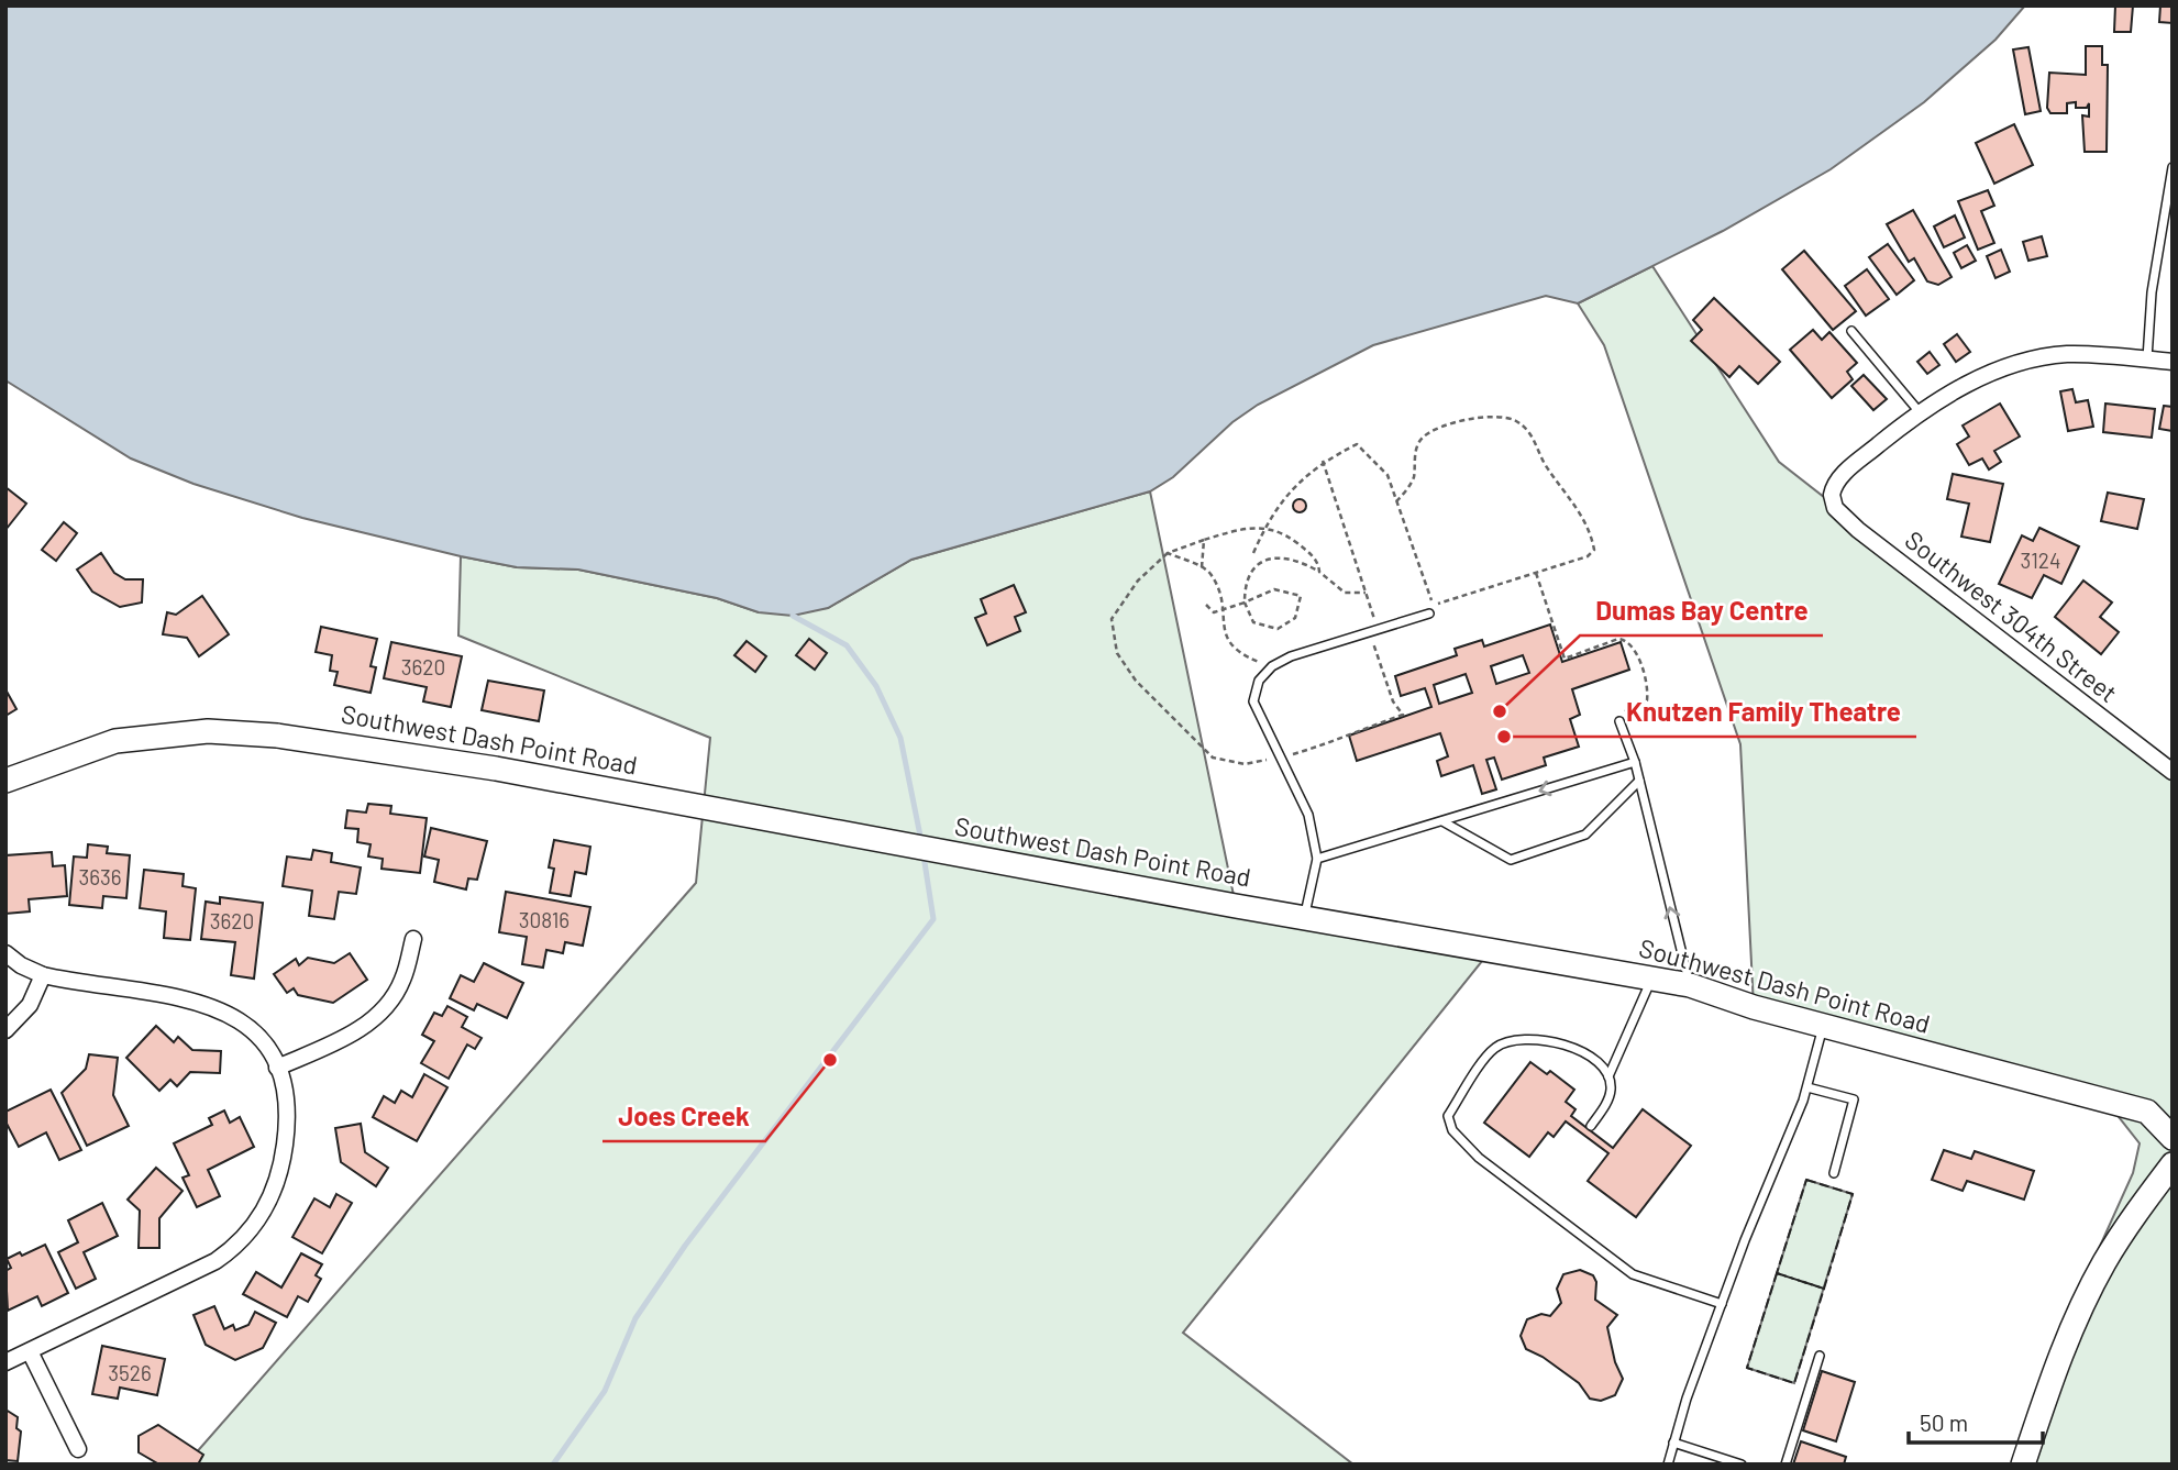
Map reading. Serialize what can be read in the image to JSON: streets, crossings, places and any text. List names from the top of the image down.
{
  "streets": {
    "main road": ["Southwest Dash Point Road"],
    "street": ["Southwest 304th Street"]
  },
  "places": ["Dumas Bay Centre", "Knutzen Family Theatre", "Joes Creek"],
  "house_numbers": [
    "3124",
    "3620",
    "3636",
    "30816",
    "3620",
    "3526"
  ],
  "scale_bar": "50 m"
}
